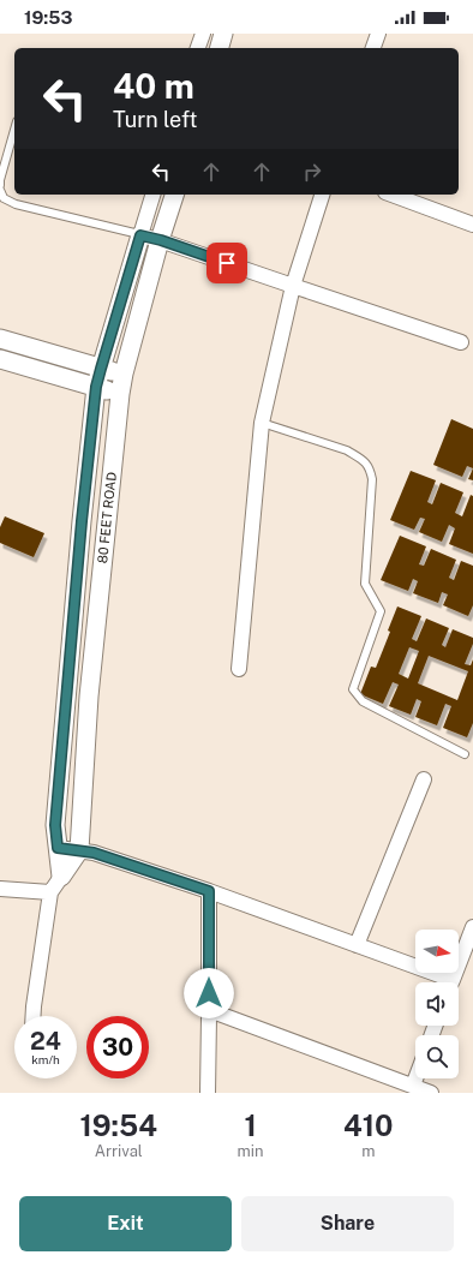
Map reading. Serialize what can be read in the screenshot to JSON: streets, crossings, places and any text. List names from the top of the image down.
{
  "streets": {
    "street": ["80 FEET ROAD"]
  },
  "north": "right",
  "page": {
    "status": "19:53",
    "turn": ["40 m", "Turn left"],
    "speed": "24 km/h",
    "limit": "30",
    "eta": [
      "19:54",
      "Arrival",
      "1",
      "min",
      "410",
      "m"
    ],
    "buttons": ["Exit", "Share"]
  }
}
